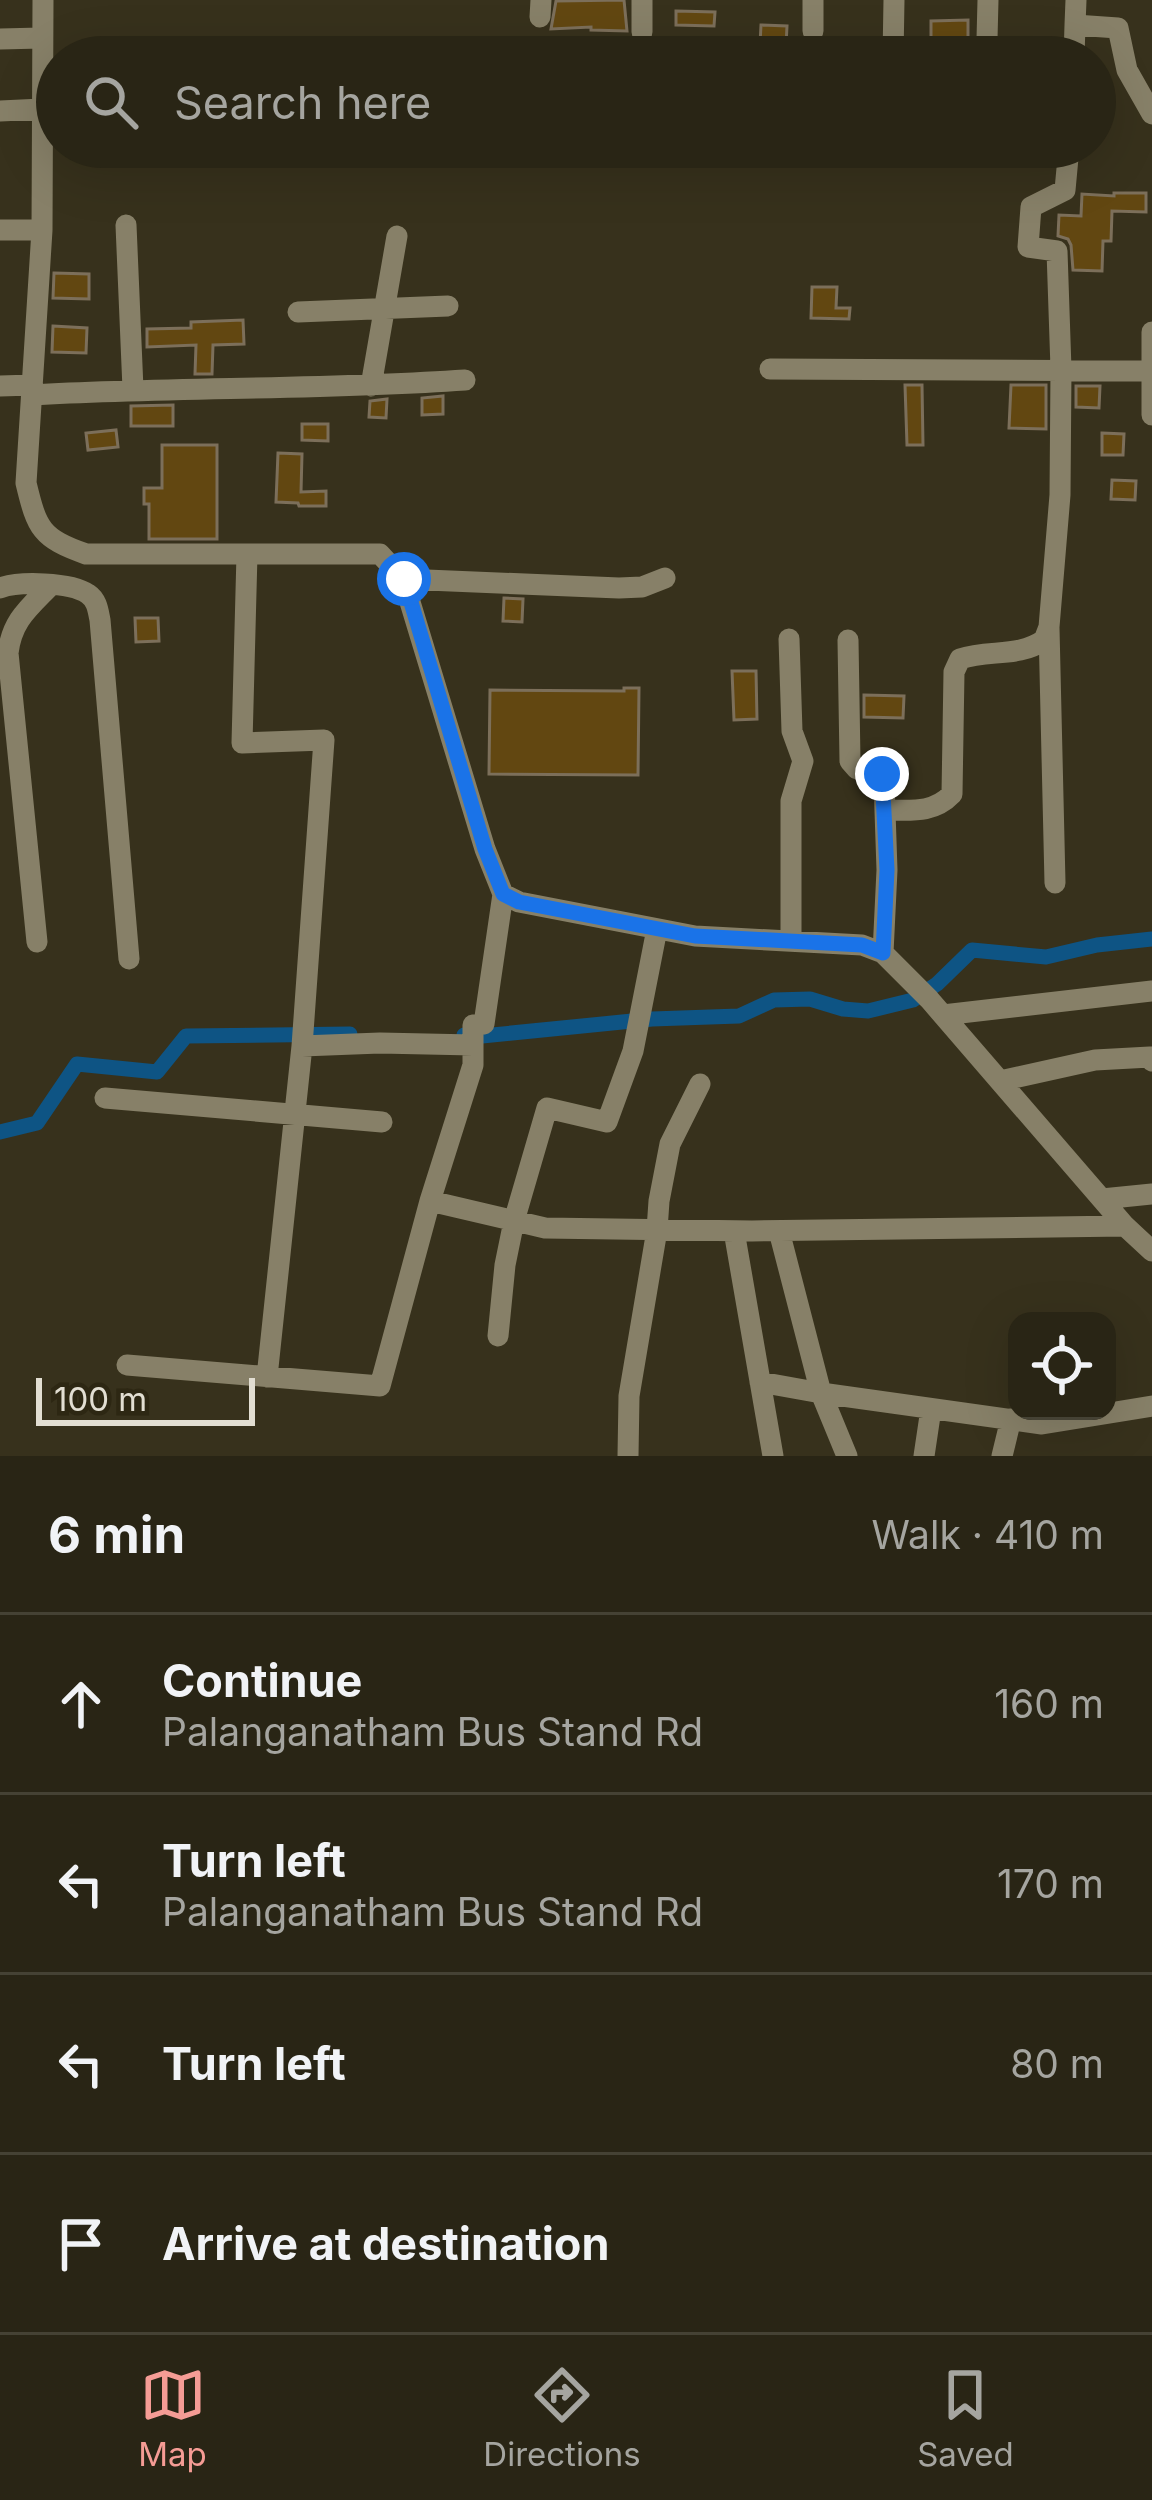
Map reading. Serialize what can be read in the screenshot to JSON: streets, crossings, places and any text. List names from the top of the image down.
{
  "scale_bar": "100 m",
  "page": {
    "search": "Search here",
    "scale": "100 m",
    "heading": ["6 min", "Walk · 410 m"],
    "list": [
      ["Continue", "Palanganatham Bus Stand Rd", "160 m"],
      ["Turn left", "Palanganatham Bus Stand Rd", "170 m"],
      ["Turn left", "80 m"],
      "Arrive at destination"
    ],
    "nav": ["Map", "Directions", "Saved"]
  }
}
